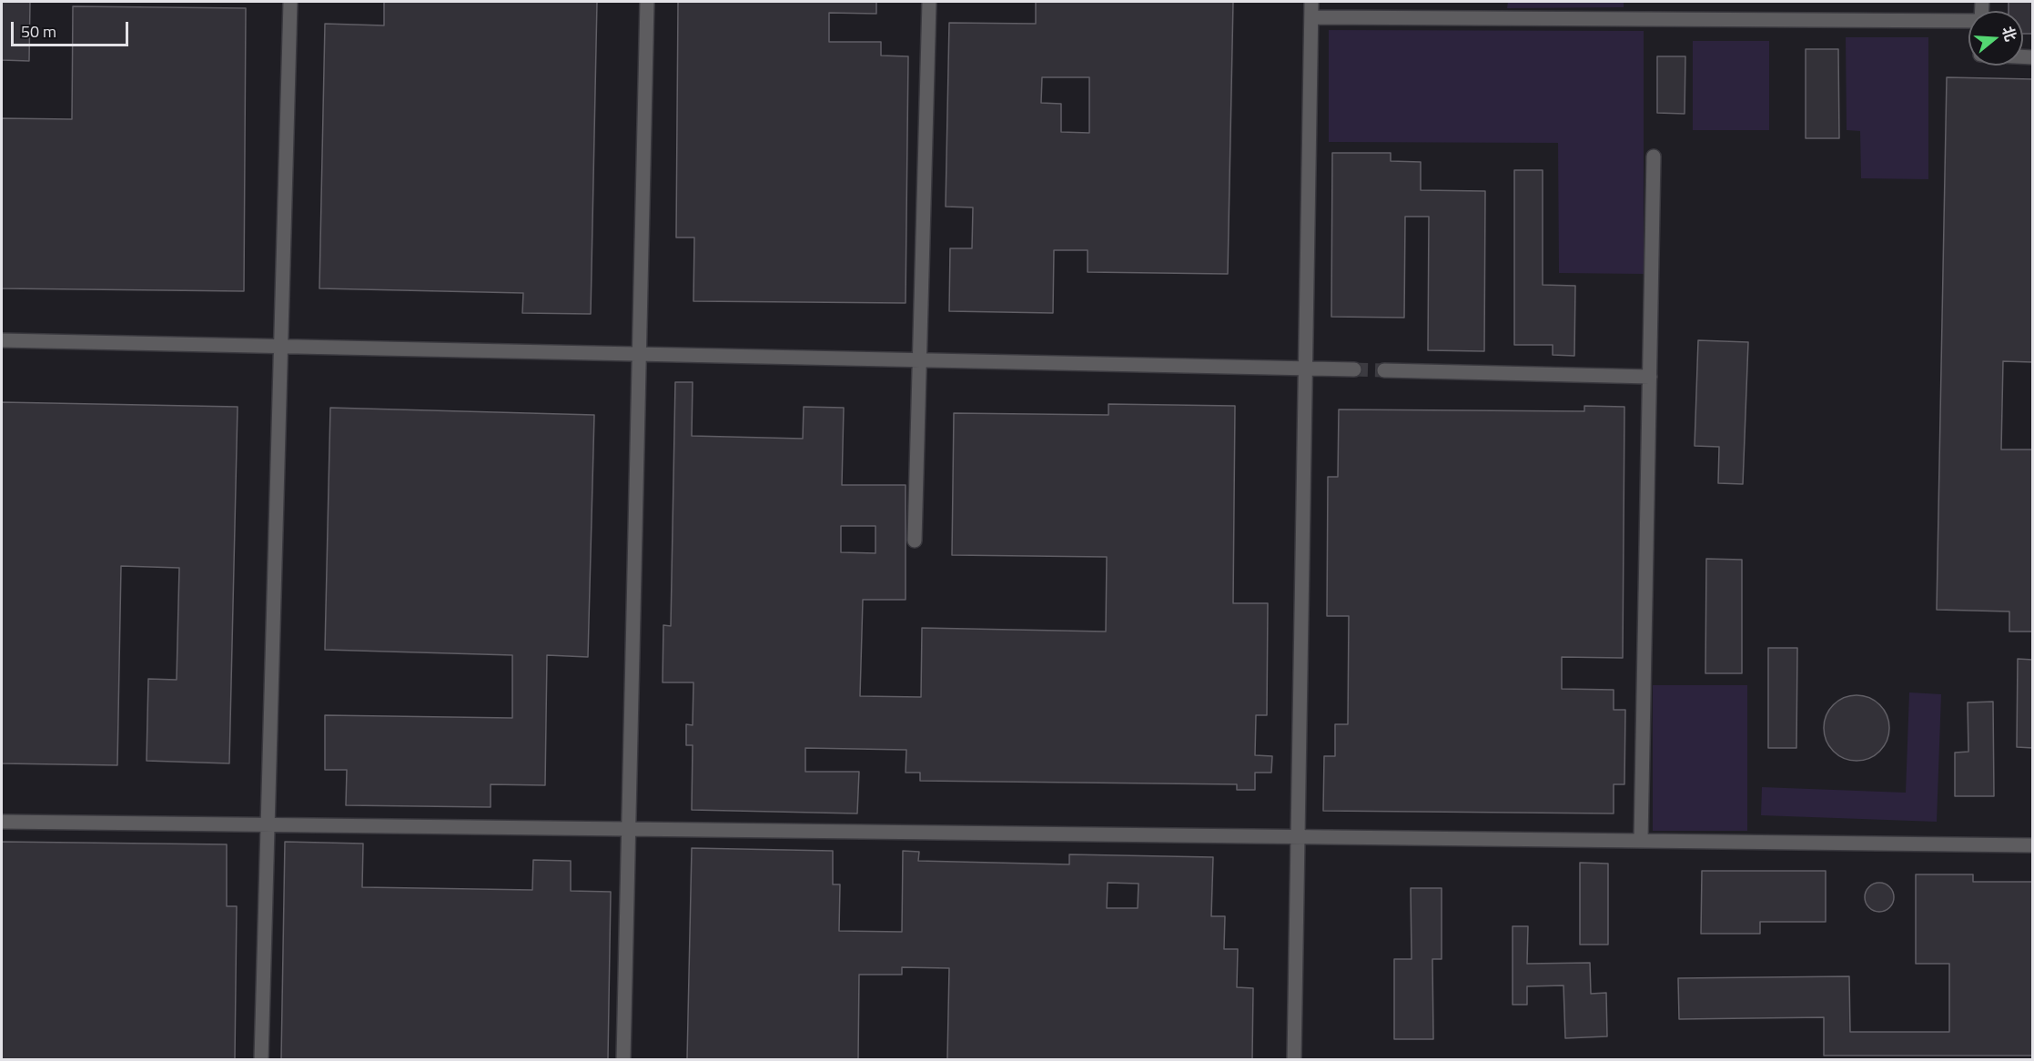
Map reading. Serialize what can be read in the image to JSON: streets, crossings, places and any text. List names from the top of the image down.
{
  "scale_bar": "50 m",
  "north": "right"
}
